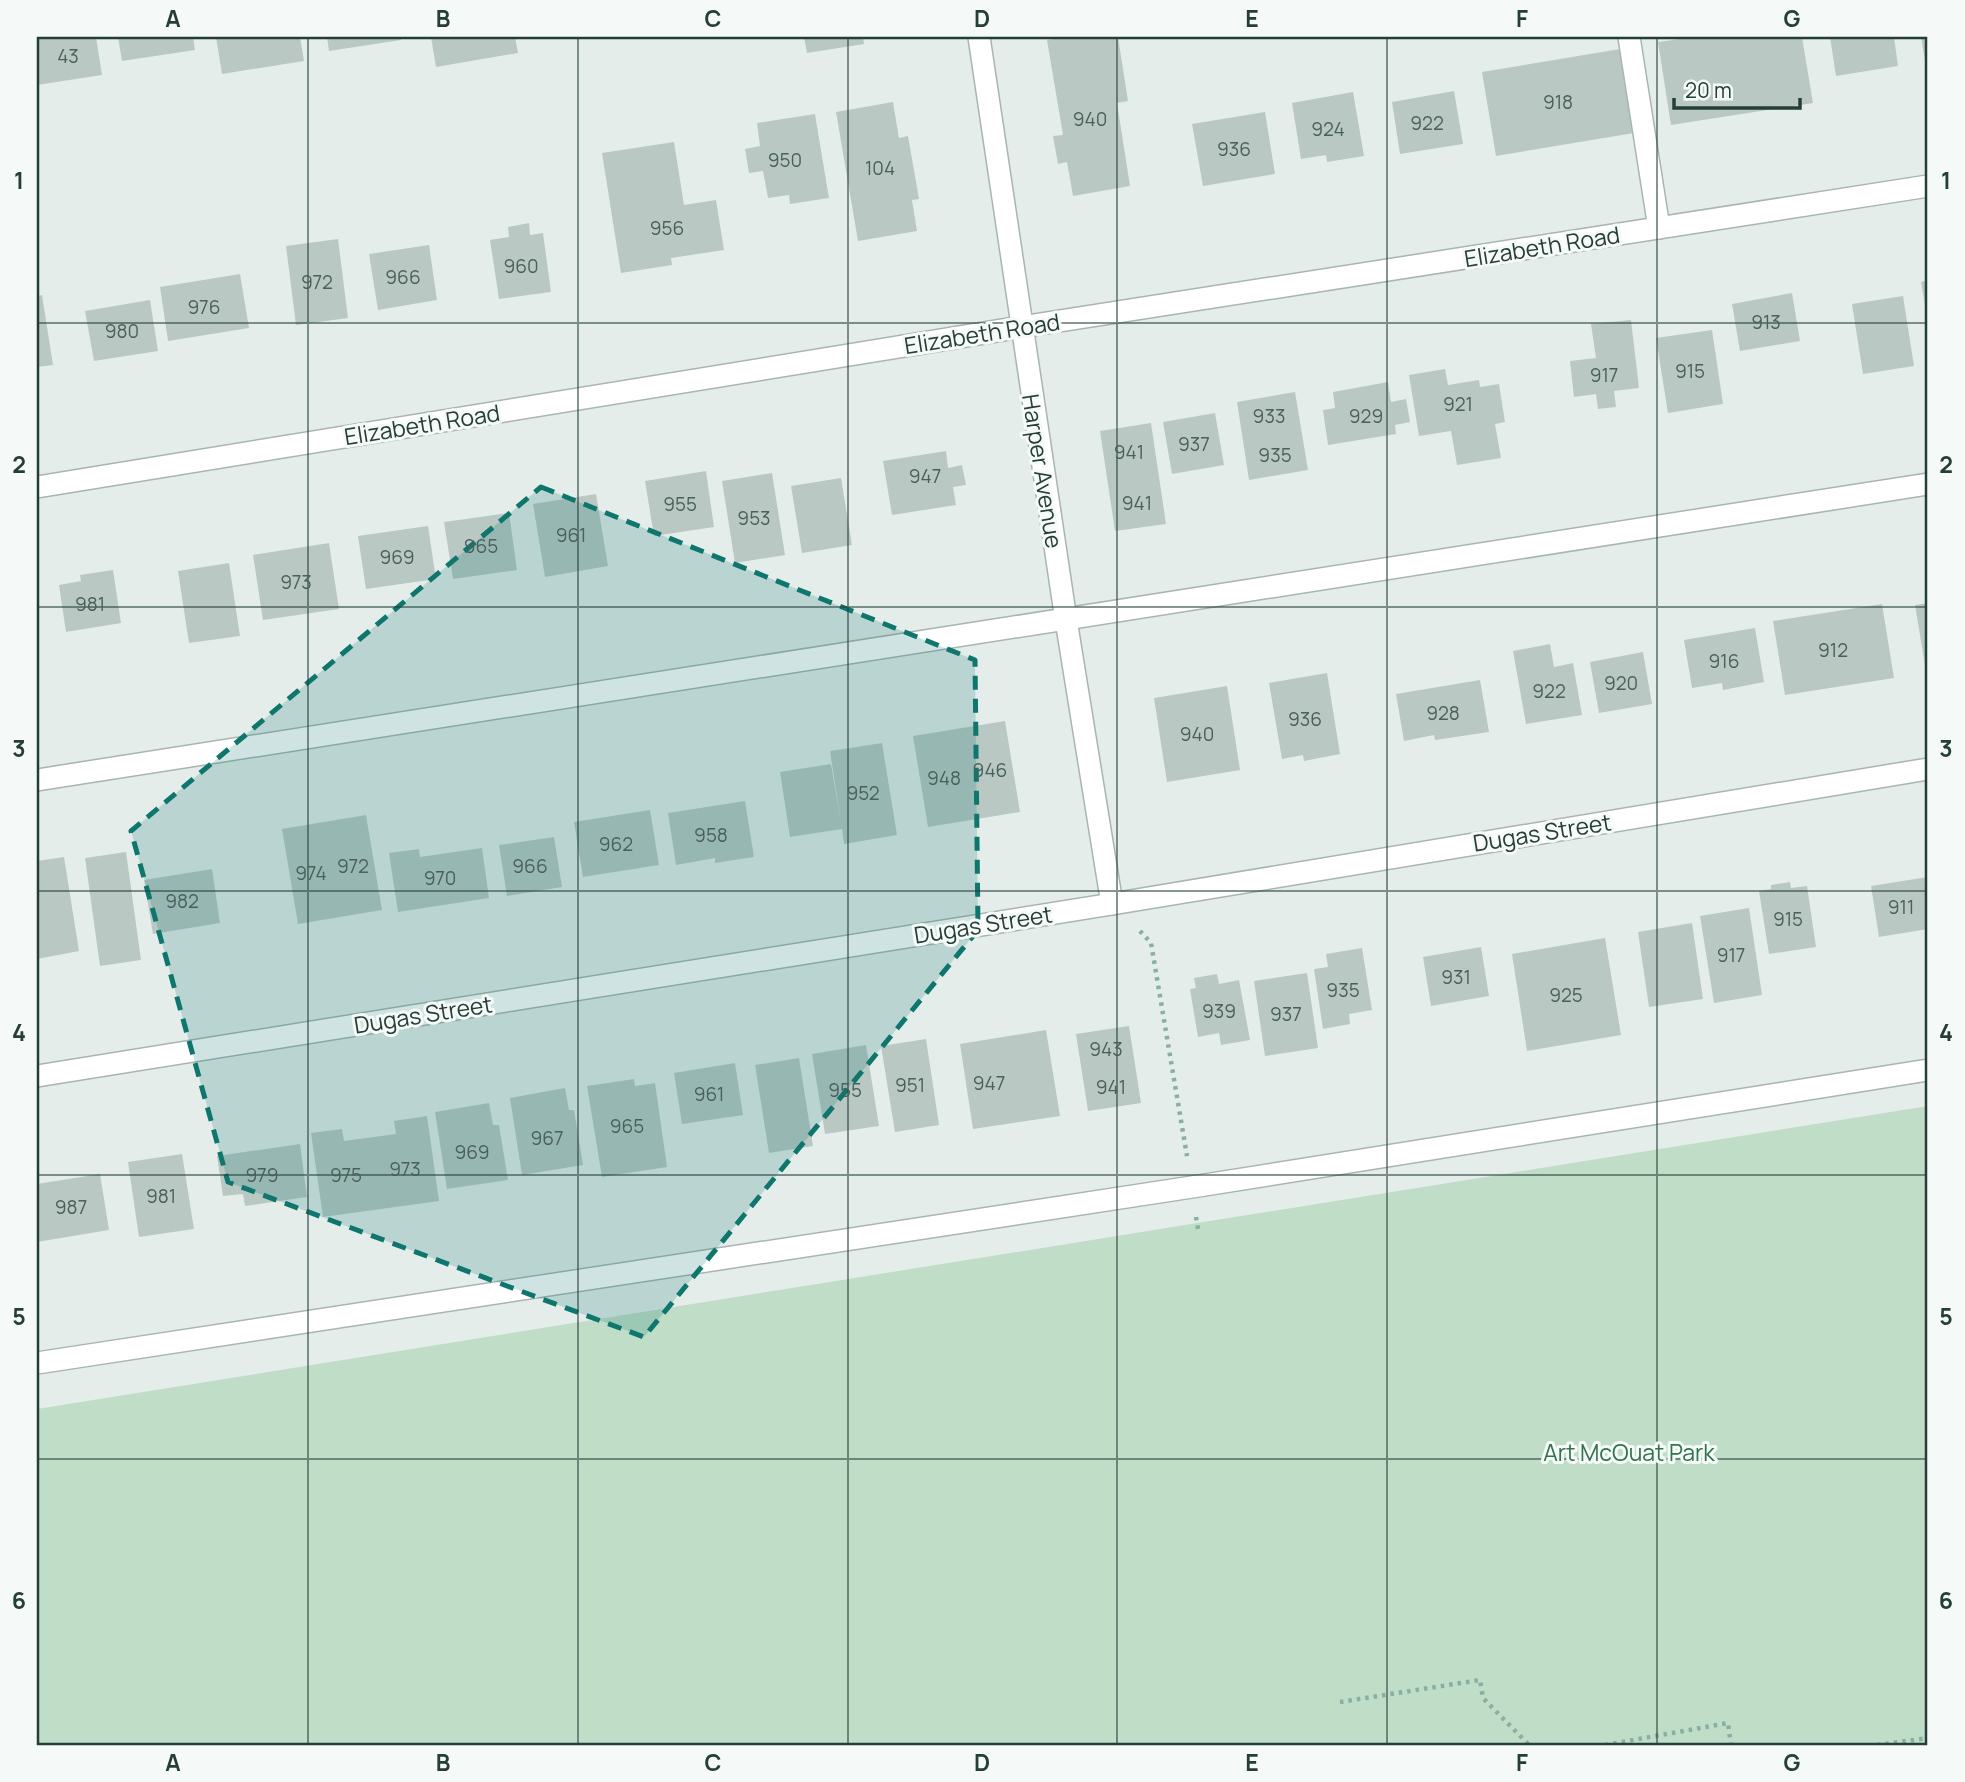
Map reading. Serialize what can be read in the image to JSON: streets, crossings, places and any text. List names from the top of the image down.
{
  "streets": {
    "street": ["Elizabeth Road", "Harper Avenue", "Dugas Street"]
  },
  "crossings": [
    ["Elizabeth Road", "Harper Avenue"],
    ["Harper Avenue", "Dugas Street"]
  ],
  "parks": ["Art McOuat Park"],
  "house_numbers": [
    "43",
    "918",
    "940",
    "922",
    "924",
    "936",
    "950",
    "104",
    "956",
    "960",
    "966",
    "972",
    "976",
    "913",
    "980",
    "915",
    "917",
    "921",
    "933",
    "929",
    "937",
    "941",
    "935",
    "947",
    "941",
    "955",
    "953",
    "961",
    "965",
    "969",
    "973",
    "981",
    "912",
    "916",
    "920",
    "922",
    "928",
    "936",
    "940",
    "946",
    "948",
    "952",
    "958",
    "962",
    "972",
    "966",
    "974",
    "970",
    "982",
    "911",
    "915",
    "917",
    "931",
    "935",
    "925",
    "939",
    "937",
    "943",
    "947",
    "951",
    "941",
    "955",
    "961",
    "965",
    "967",
    "969",
    "973",
    "979",
    "975",
    "981",
    "987"
  ],
  "scale_bar": "20 m",
  "grid": {
    "columns": [
      "A",
      "B",
      "C",
      "D",
      "E",
      "F",
      "G"
    ],
    "rows": [
      "1",
      "2",
      "3",
      "4",
      "5",
      "6"
    ]
  }
}
